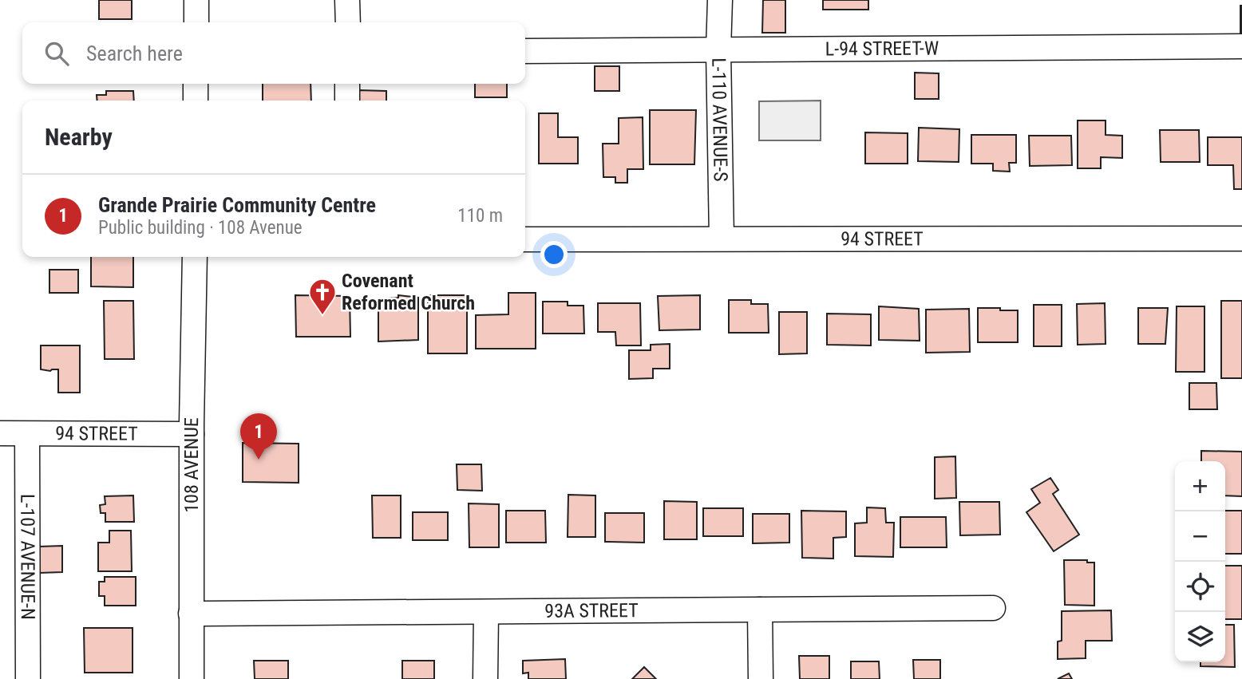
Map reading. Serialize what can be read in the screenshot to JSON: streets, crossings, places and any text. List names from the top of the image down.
{
  "streets": {
    "street": [
      "L-94 STREET-W",
      "L-110 AVENUE-S",
      "94 STREET",
      "108 AVENUE",
      "L-107 AVENUE-N",
      "93A STREET"
    ]
  },
  "crossings": [
    ["L-94 STREET-W", "L-110 AVENUE-S"],
    ["L-110 AVENUE-S", "94 STREET"],
    ["94 STREET", "108 AVENUE"],
    ["94 STREET", "L-107 AVENUE-N"],
    ["108 AVENUE", "93A STREET"]
  ],
  "places": {
    "church": ["Covenant Reformed Church"]
  },
  "page": {
    "search": "Search here",
    "heading": "Nearby",
    "list": [
      {
        "mark": "1",
        "name": "Grande Prairie Community Centre",
        "note": "Public building · 108 Avenue",
        "value": "110 m"
      }
    ],
    "pins": "1",
    "map_buttons": ["+", "−"]
  }
}
